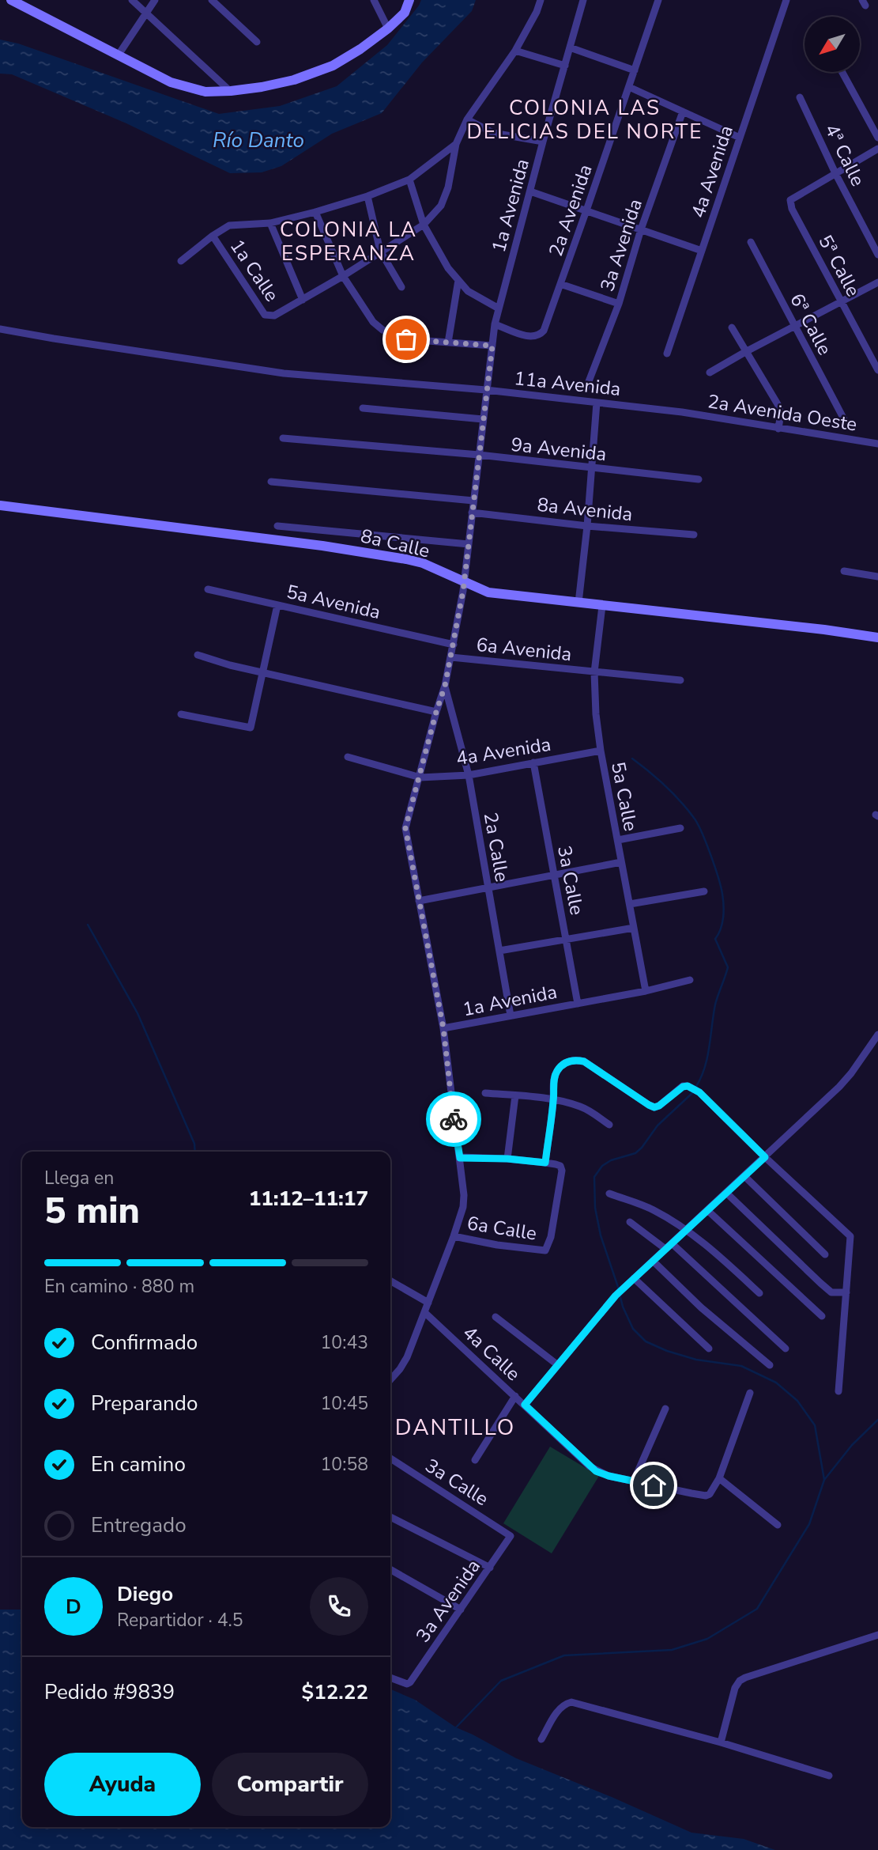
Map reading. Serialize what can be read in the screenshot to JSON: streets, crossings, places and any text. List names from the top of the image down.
{
  "streets": {
    "street": [
      "4ª Calle",
      "4a Avenida",
      "1a Avenida",
      "2a Avenida",
      "3a Avenida",
      "5ª Calle",
      "1a Calle",
      "6ª Calle",
      "11a Avenida",
      "2a Avenida Oeste",
      "9a Avenida",
      "8a Avenida",
      "8a Calle",
      "5a Avenida",
      "6a Avenida",
      "5a Calle",
      "2a Calle",
      "3a Calle",
      "6a Calle",
      "4a Calle"
    ]
  },
  "crossings": [
    ["4ª Calle", "5ª Calle"],
    ["4a Avenida", "5a Calle"],
    ["4a Avenida", "2a Calle"],
    ["4a Avenida", "3a Calle"],
    ["1a Avenida", "2a Avenida"],
    ["1a Avenida", "11a Avenida"],
    ["1a Avenida", "5a Calle"],
    ["1a Avenida", "2a Calle"],
    ["1a Avenida", "3a Calle"],
    ["1a Avenida", "6a Calle"],
    ["1a Avenida", "4a Calle"],
    ["3a Avenida", "3a Calle"],
    ["11a Avenida", "2a Avenida Oeste"],
    ["8a Calle", "5a Calle"],
    ["6a Avenida", "5a Calle"]
  ],
  "districts": ["COLONIA LAS DELICIAS DEL NORTE", "COLONIA LA ESPERANZA", "DANTILLO"],
  "water": ["Río Danto"],
  "north": "bottom left",
  "page": {
    "heading": ["5 min", "Llega en", "11:12–11:17"],
    "panel": [
      "Diego",
      "Repartidor · 4.5",
      "Pedido #9839",
      "$12.22"
    ],
    "bar": "En camino · 880 m",
    "list": [
      ["Confirmado", "10:43"],
      ["Preparando", "10:45"],
      ["En camino", "10:58"],
      "Entregado"
    ],
    "round": "D",
    "buttons": ["Ayuda", "Compartir"]
  }
}
